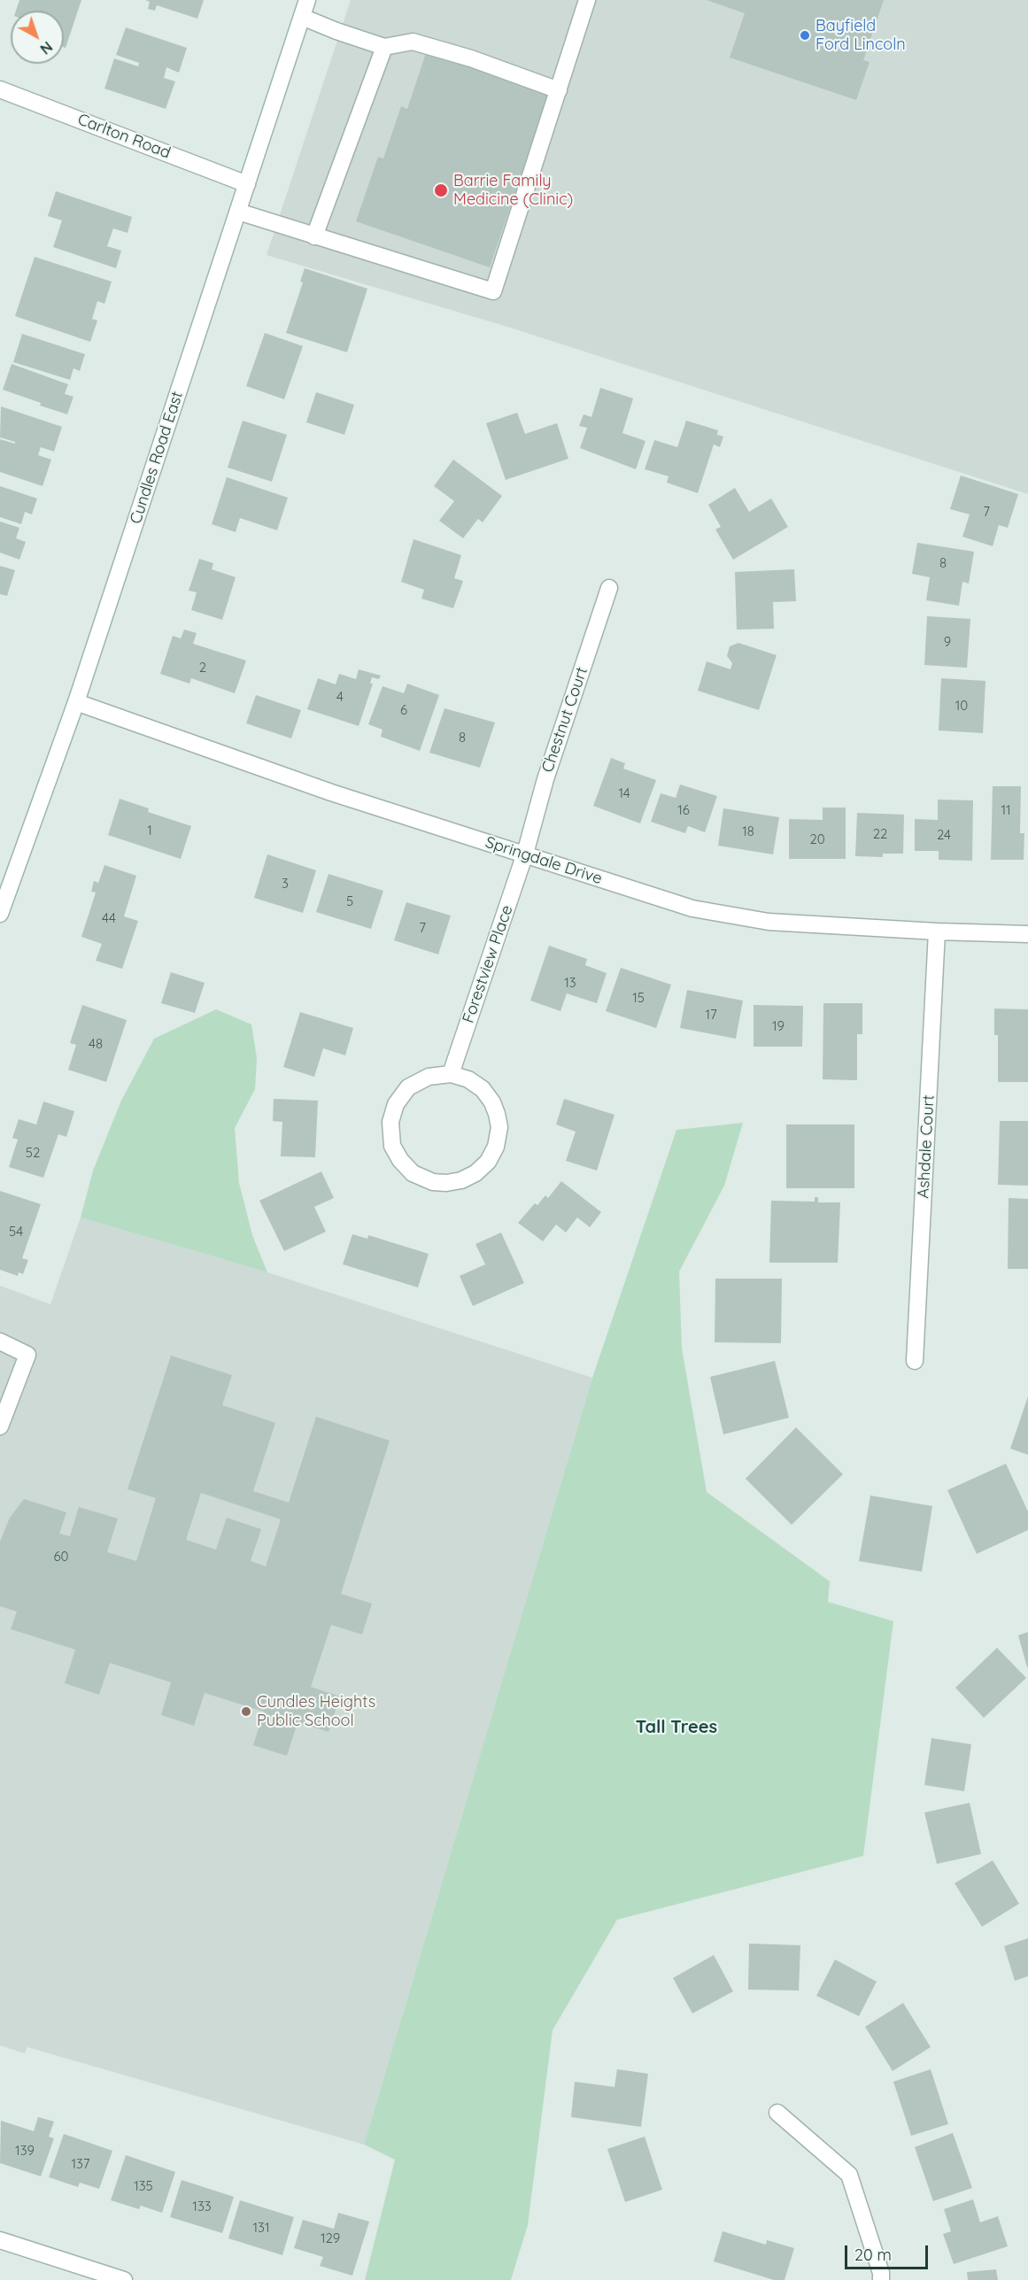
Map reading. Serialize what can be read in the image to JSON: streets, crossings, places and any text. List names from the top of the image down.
{
  "streets": {
    "street": [
      "Carlton Road",
      "Cundles Road East",
      "Chestnut Court",
      "Springdale Drive",
      "Forestview Place",
      "Ashdale Court"
    ]
  },
  "crossings": [
    ["Carlton Road", "Cundles Road East"],
    ["Cundles Road East", "Springdale Drive"],
    ["Chestnut Court", "Springdale Drive"],
    ["Chestnut Court", "Forestview Place"],
    ["Springdale Drive", "Forestview Place"],
    ["Springdale Drive", "Ashdale Court"]
  ],
  "districts": ["Tall Trees"],
  "places": ["Bayfield Ford Lincoln", "Barrie Family Medicine (Clinic)", "Cundles Heights Public School"],
  "house_numbers": [
    "7",
    "8",
    "9",
    "2",
    "4",
    "10",
    "6",
    "8",
    "14",
    "16",
    "11",
    "1",
    "18",
    "22",
    "24",
    "20",
    "3",
    "5",
    "44",
    "7",
    "13",
    "15",
    "17",
    "19",
    "48",
    "52",
    "54",
    "60",
    "139",
    "137",
    "135",
    "133",
    "131",
    "129"
  ],
  "scale_bar": "20 m",
  "north": "bottom right"
}
